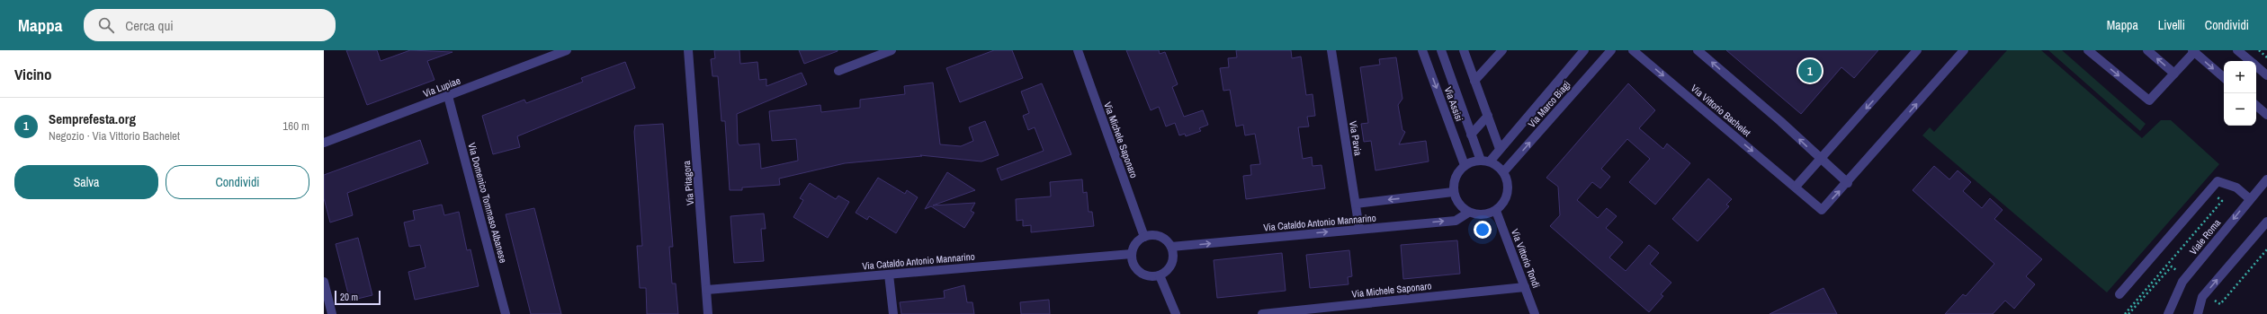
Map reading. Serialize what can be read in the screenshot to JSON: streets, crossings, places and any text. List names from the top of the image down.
{
  "streets": {
    "street": [
      "Via Lupiae",
      "Via Assisi",
      "Via Marco Biagi",
      "Via Vittorio Bachelet",
      "Via Pavia",
      "Via Michele Saponaro",
      "Via Pitagora",
      "Via Domenico Tommaso Albanese",
      "Via Cataldo Antonio Mannarino",
      "Viale Roma",
      "Via Vittorio Tondi"
    ]
  },
  "crossings": [
    ["Via Lupiae", "Via Domenico Tommaso Albanese"],
    ["Via Assisi", "Via Marco Biagi"],
    ["Via Assisi", "Via Cataldo Antonio Mannarino"],
    ["Via Assisi", "Via Vittorio Tondi"],
    ["Via Marco Biagi", "Via Cataldo Antonio Mannarino"],
    ["Via Marco Biagi", "Via Vittorio Tondi"],
    ["Via Pavia", "Via Cataldo Antonio Mannarino"],
    ["Via Michele Saponaro", "Via Cataldo Antonio Mannarino"],
    ["Via Michele Saponaro", "Via Vittorio Tondi"],
    ["Via Pitagora", "Via Cataldo Antonio Mannarino"],
    ["Via Cataldo Antonio Mannarino", "Via Vittorio Tondi"]
  ],
  "scale_bar": "20 m",
  "page": {
    "header": "Mappa",
    "search": "Cerca qui",
    "nav": ["Mappa", "Livelli", "Condividi"],
    "heading": "Vicino",
    "pins": "1",
    "map_buttons": ["+", "−"],
    "list": [
      {
        "mark": "1",
        "name": "Semprefesta.org",
        "note": "Negozio · Via Vittorio Bachelet",
        "value": "160 m"
      }
    ],
    "buttons": ["Salva", "Condividi"],
    "scale": "20 m"
  }
}
